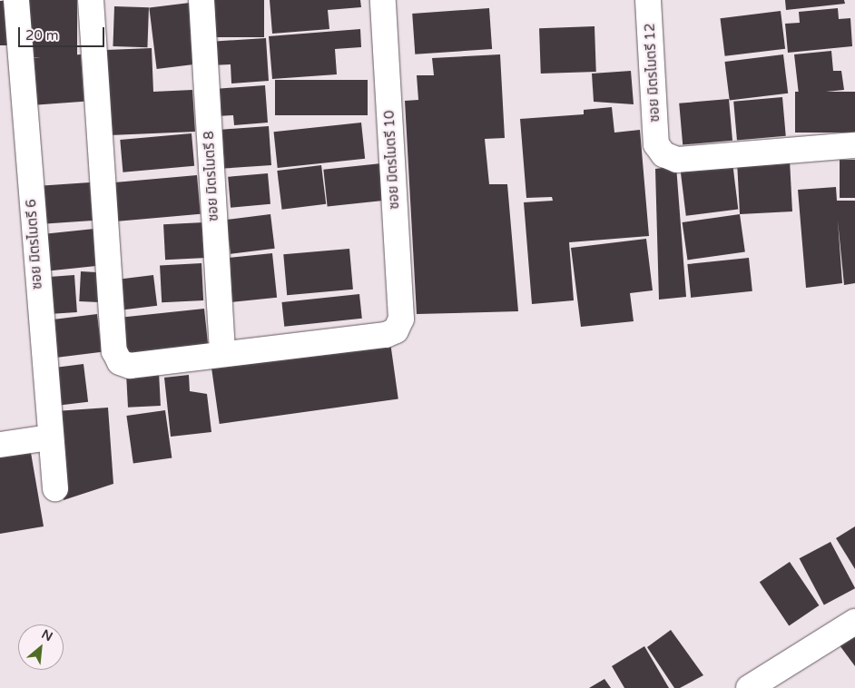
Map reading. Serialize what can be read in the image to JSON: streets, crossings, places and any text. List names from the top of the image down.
{
  "streets": {
    "street": [
      "ซอย มิตรไมตรี 12",
      "ซอย มิตรไมตรี 10",
      "ซอย มิตรไมตรี 8",
      "ซอย มิตรไมตรี 6"
    ]
  },
  "crossings": [
    ["ซอย มิตรไมตรี 10", "ซอย มิตรไมตรี 8"]
  ],
  "scale_bar": "20 m",
  "north": "top right"
}
